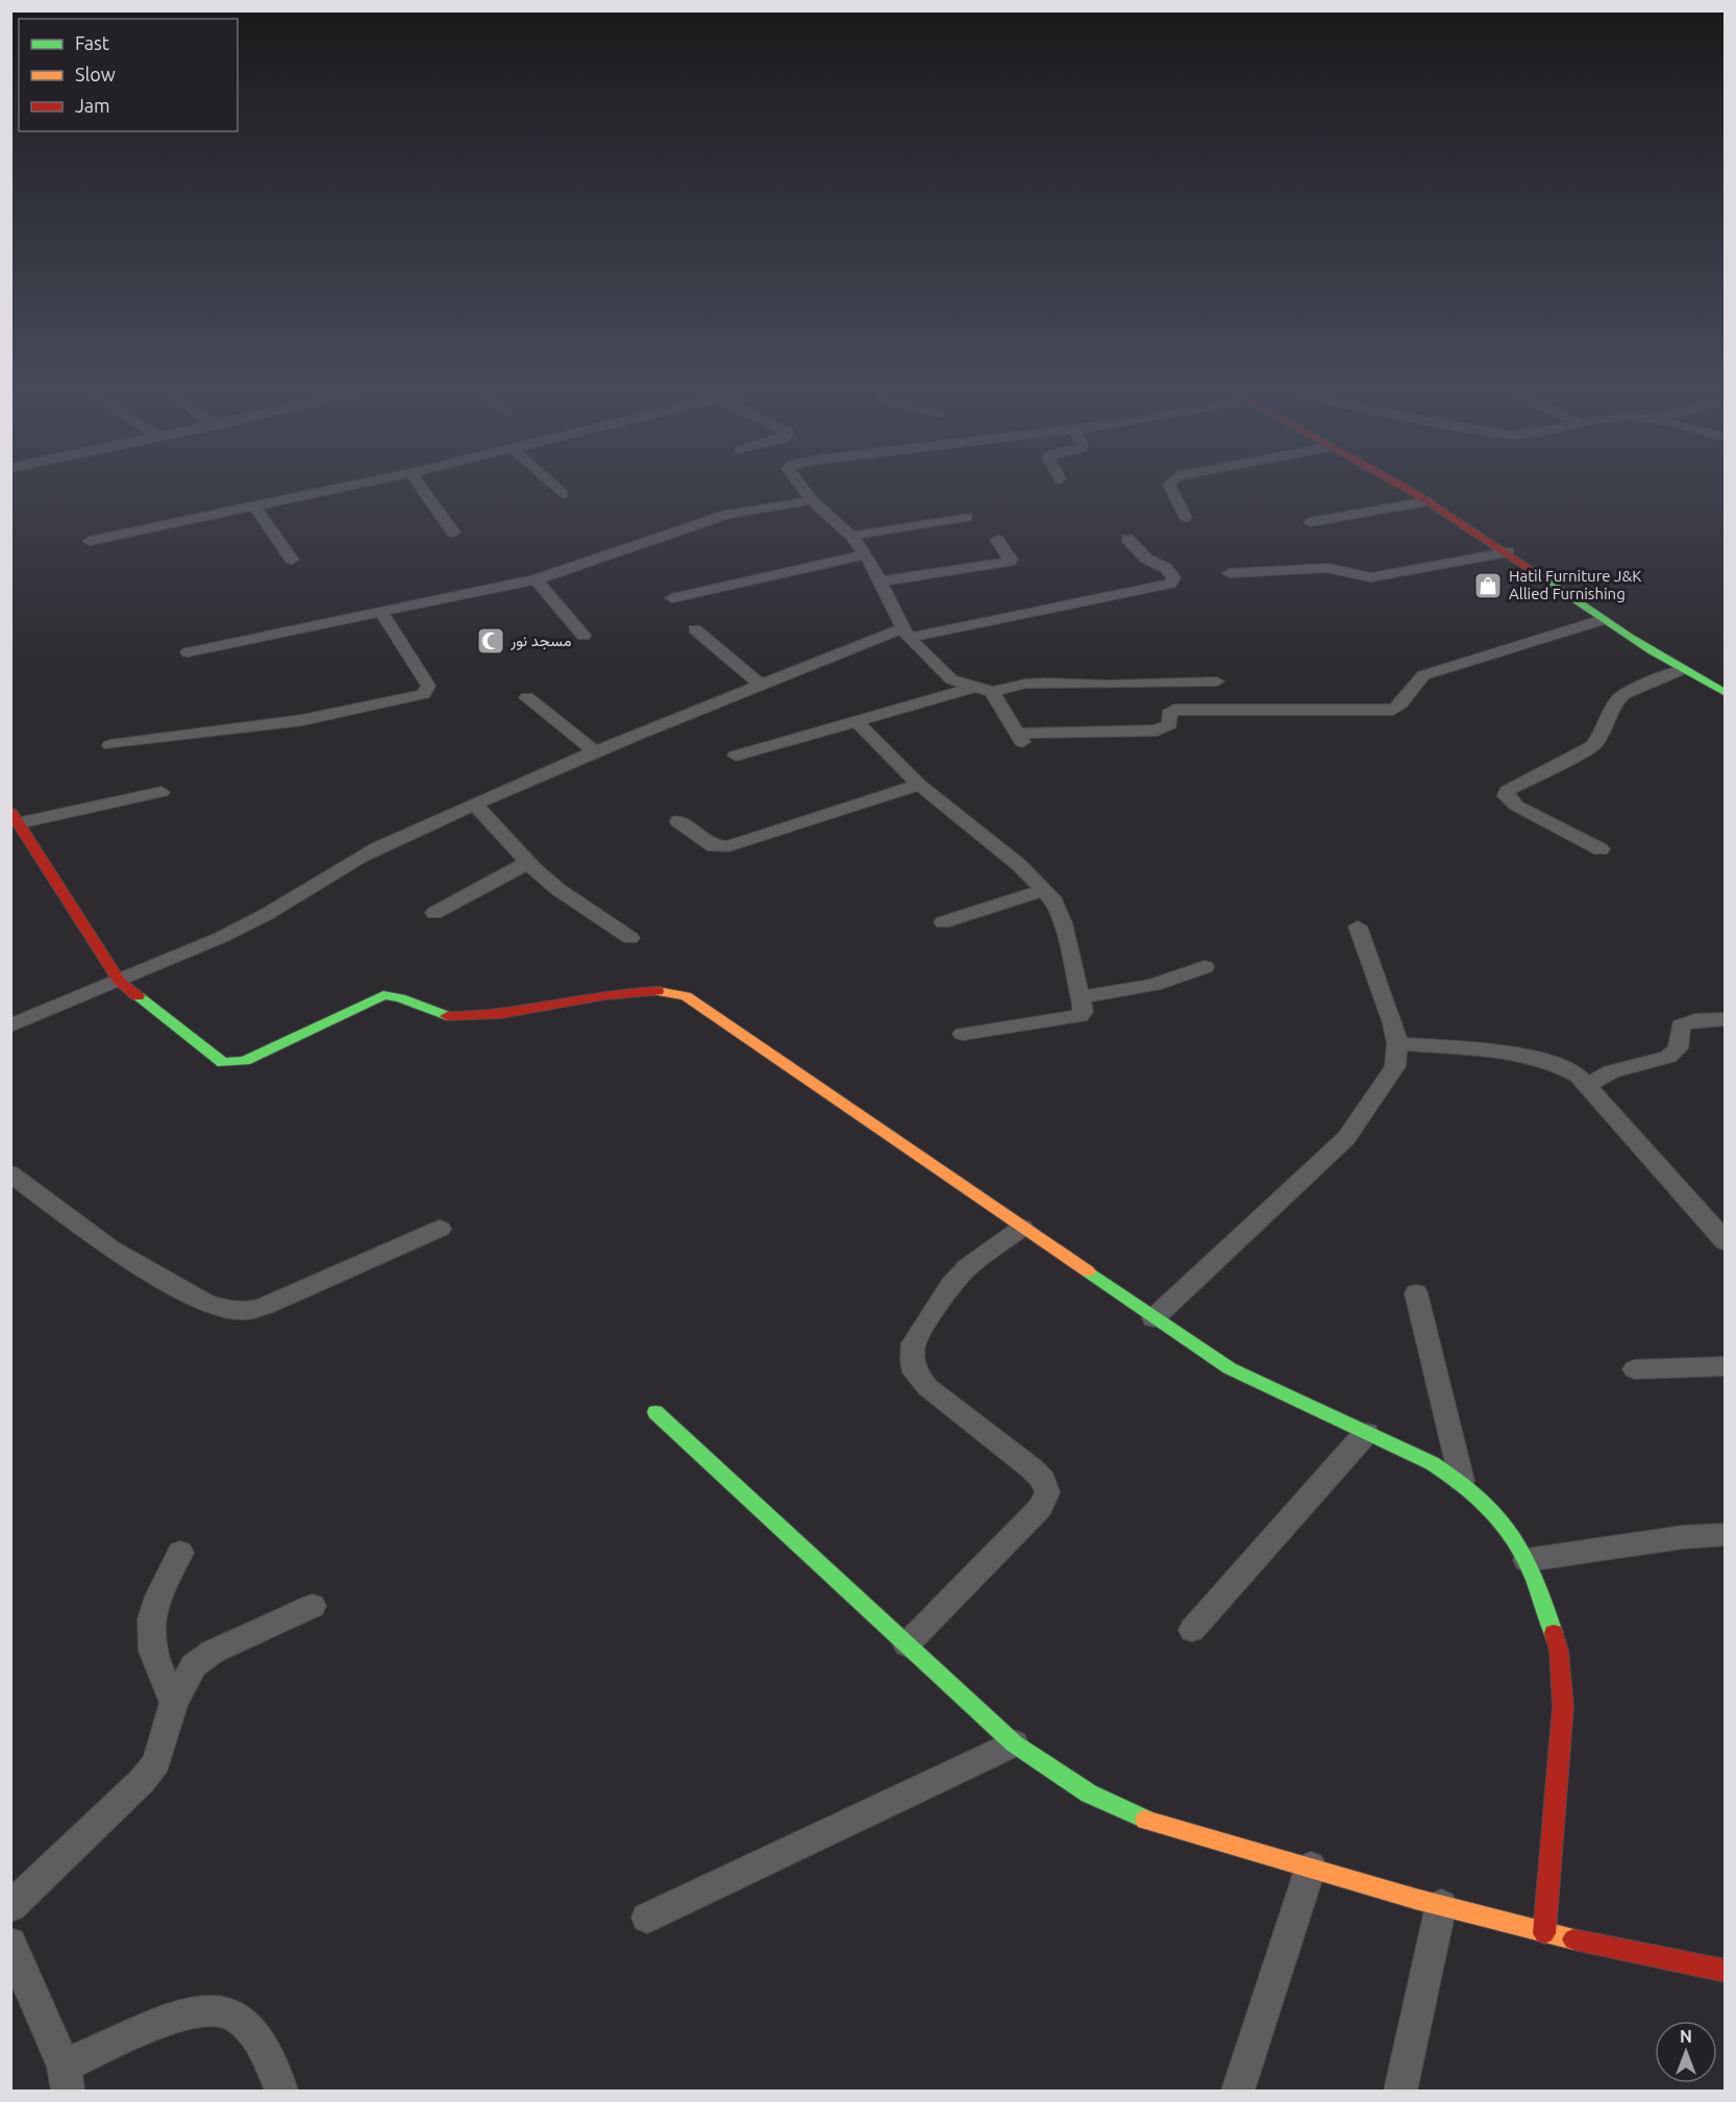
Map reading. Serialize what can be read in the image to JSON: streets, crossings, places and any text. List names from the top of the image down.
{
  "places": {
    "shop": ["Hatil Furniture J&K Allied Furnishing"],
    "mosque": ["مسجد نور"]
  },
  "legend": ["Fast", "Slow", "Jam"],
  "north": "top"
}
